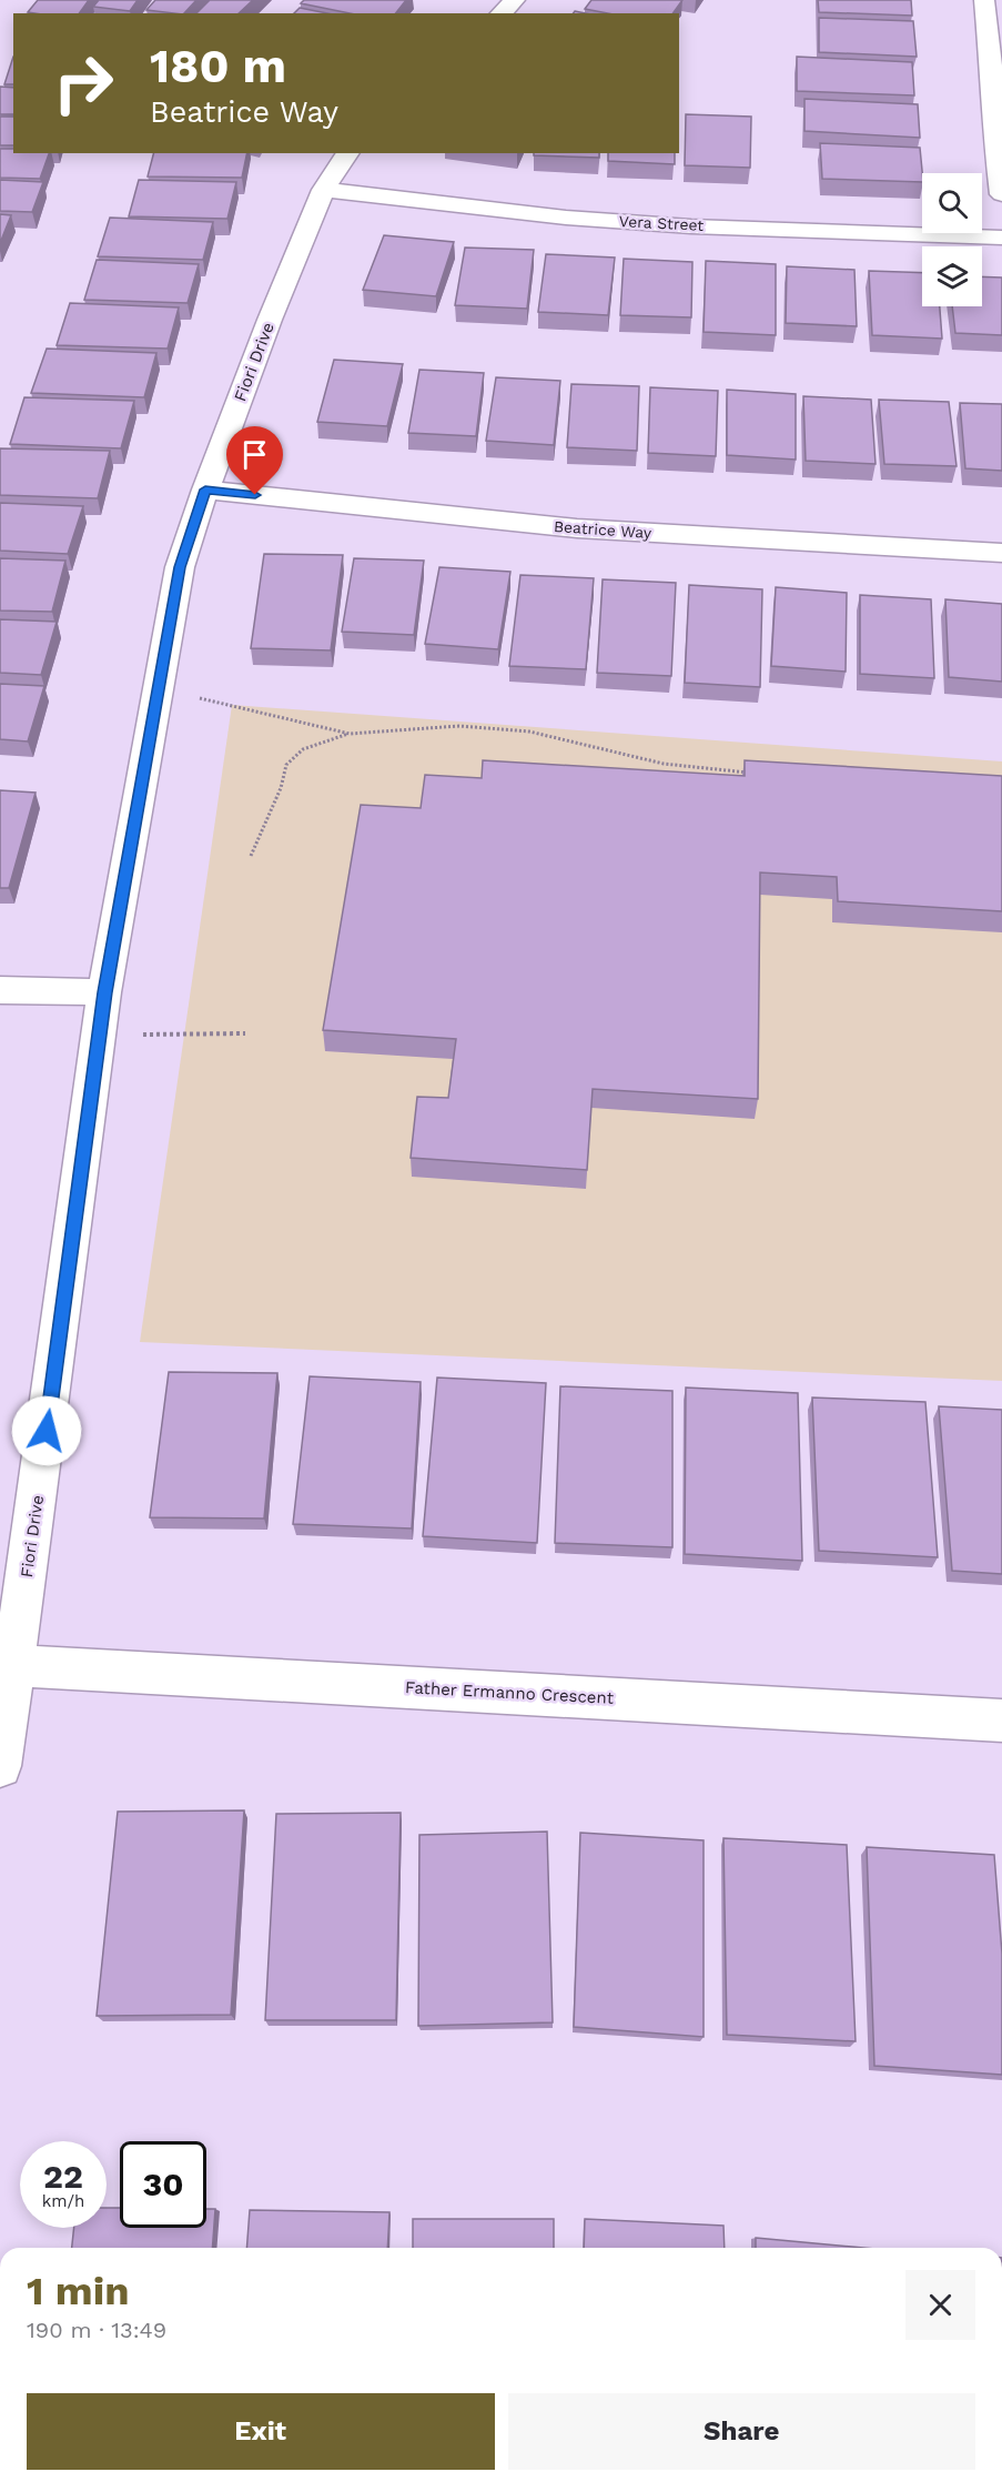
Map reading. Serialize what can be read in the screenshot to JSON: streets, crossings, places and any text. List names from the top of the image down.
{
  "streets": {
    "street": [
      "Vera Street",
      "Fiori Drive",
      "Beatrice Way",
      "Father Ermanno Crescent"
    ]
  },
  "crossings": [
    ["Vera Street", "Fiori Drive"],
    ["Fiori Drive", "Beatrice Way"],
    ["Fiori Drive", "Father Ermanno Crescent"]
  ],
  "page": {
    "turn": ["180 m", "Beatrice Way"],
    "speed": "22 km/h",
    "limit": "30",
    "heading": ["1 min", "190 m · 13:49"],
    "buttons": ["Exit", "Share"]
  }
}
